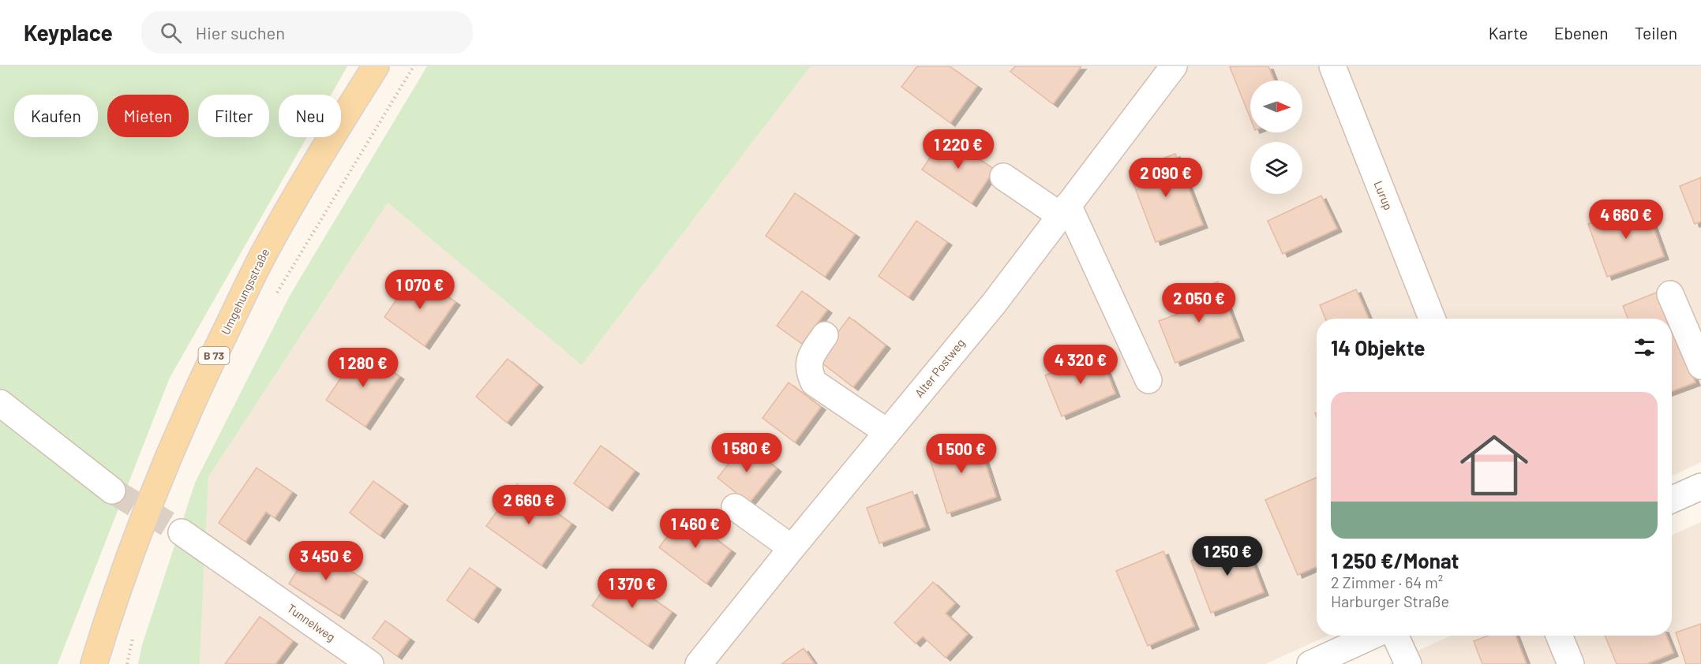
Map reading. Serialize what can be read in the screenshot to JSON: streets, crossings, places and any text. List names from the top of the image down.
{
  "streets": {
    "main road": ["Umgehungsstraße", "B 73"],
    "street": ["Lurup", "Alter Postweg", "Tunnelweg"]
  },
  "north": "right",
  "page": {
    "header": "Keyplace",
    "search": "Hier suchen",
    "nav": ["Karte", "Ebenen", "Teilen"],
    "chip": [
      "Kaufen",
      "Mieten",
      "Filter",
      "Neu"
    ],
    "price": [
      "1 220 €",
      "2 090 €",
      "4 660 €",
      "1 070 €",
      "2 050 €",
      "4 320 €",
      "1 280 €",
      "1 580 €",
      "1 500 €",
      "2 660 €",
      "1 460 €",
      "1 250 €",
      "3 450 €",
      "1 370 €"
    ],
    "heading": "14 Objekte",
    "list": [
      {
        "name": "1 250 €/Monat",
        "note": "2 Zimmer · 64 m² · Harburger Straße"
      }
    ]
  }
}
